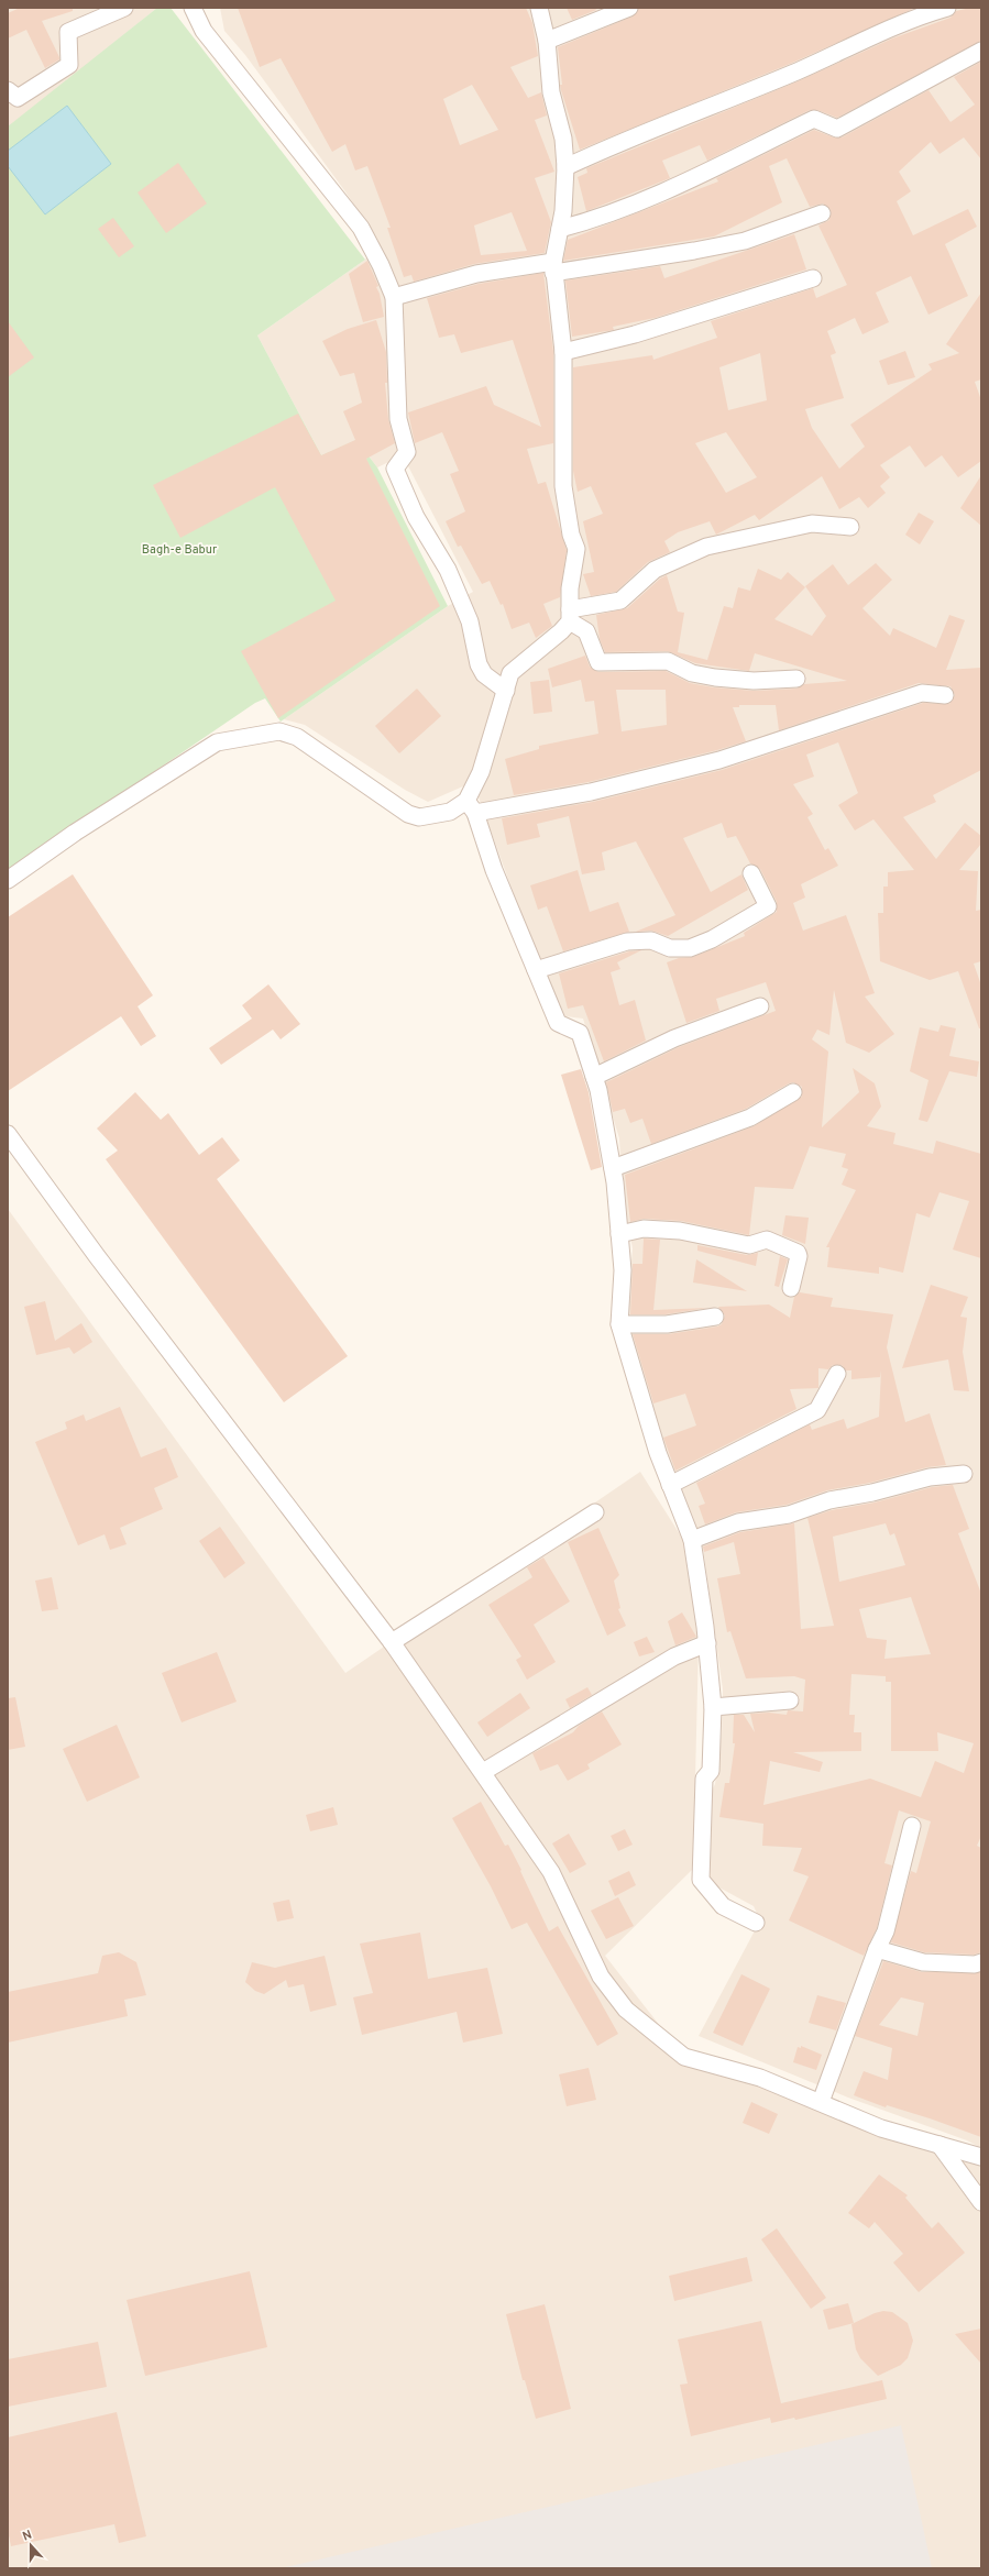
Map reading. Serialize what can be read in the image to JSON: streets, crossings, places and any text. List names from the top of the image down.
{
  "parks": ["Bagh-e Babur"],
  "north": "top"
}
